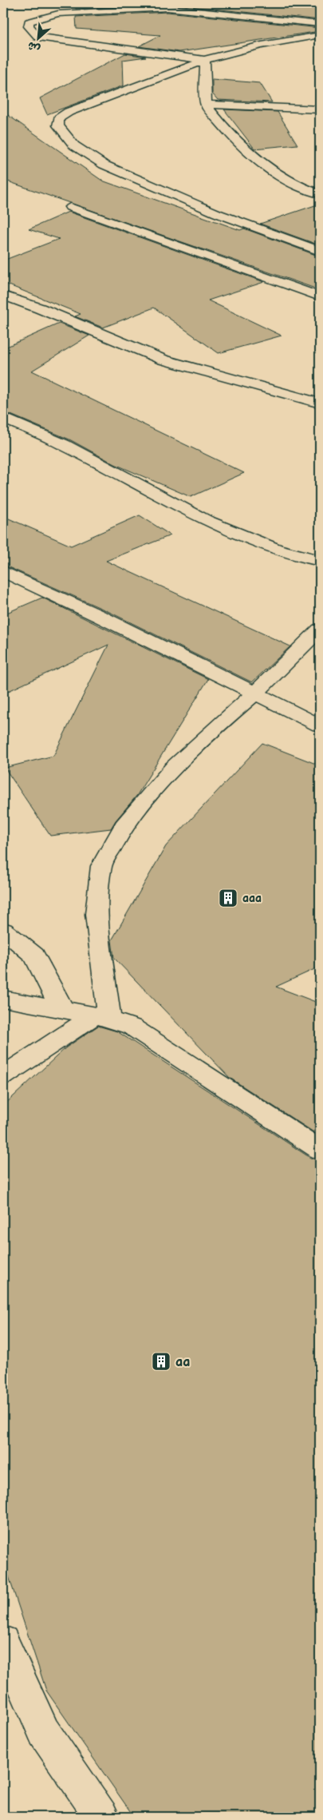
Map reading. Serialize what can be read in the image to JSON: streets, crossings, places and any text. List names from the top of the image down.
{
  "places": {
    "building": ["aaa", "aa"]
  },
  "north": "bottom left"
}
